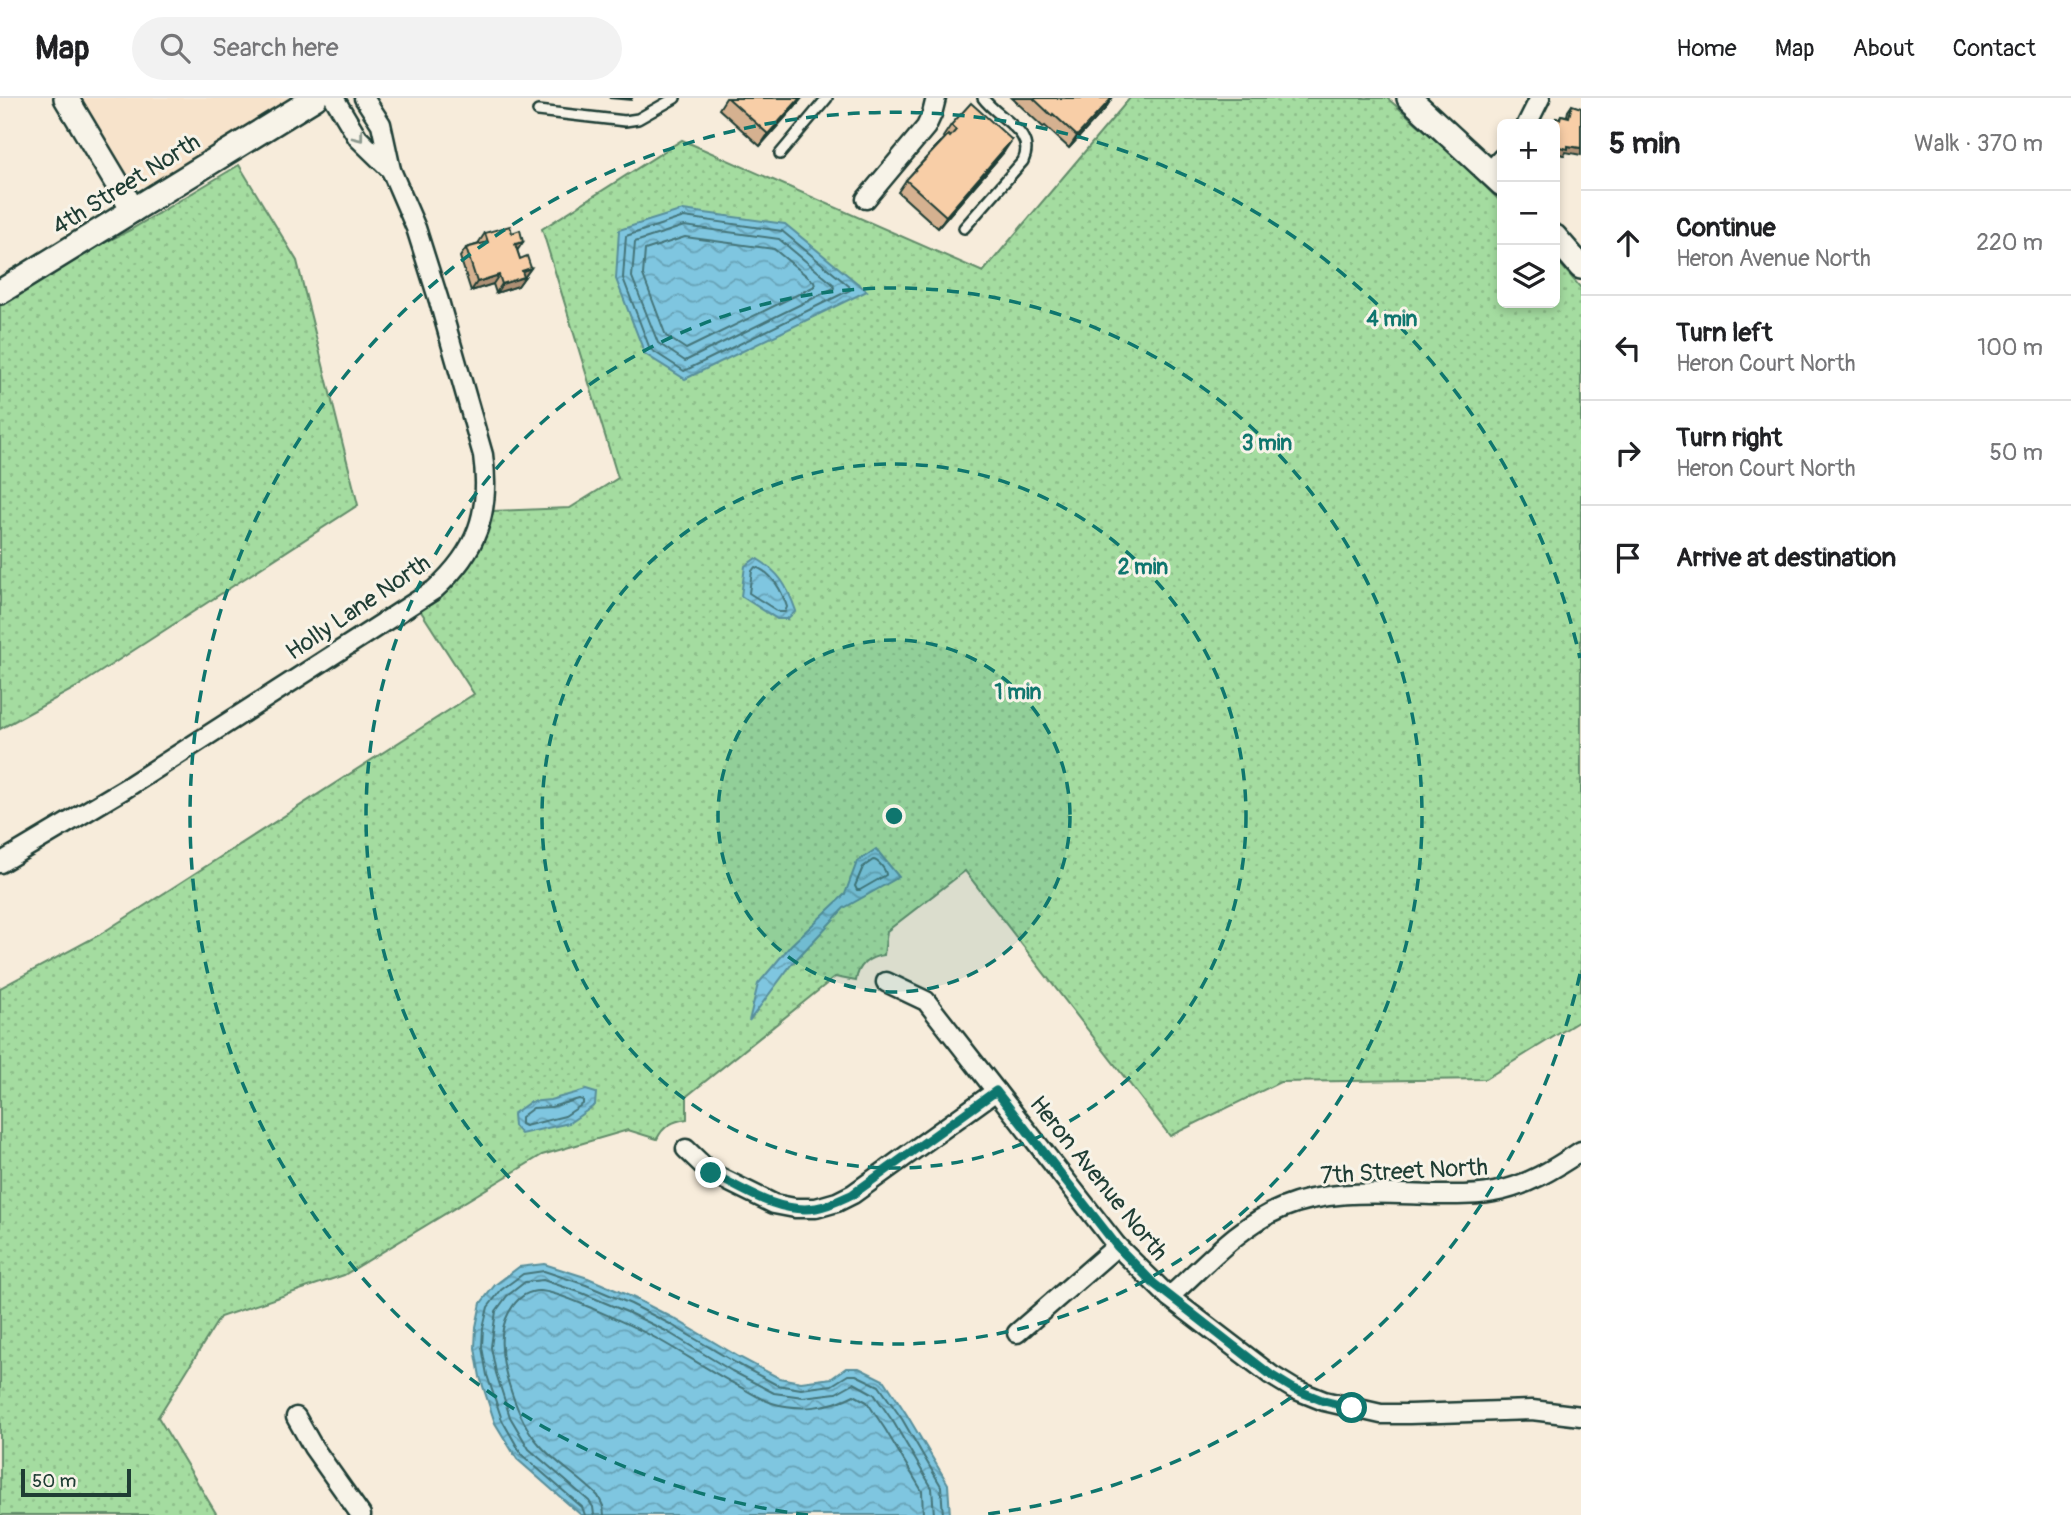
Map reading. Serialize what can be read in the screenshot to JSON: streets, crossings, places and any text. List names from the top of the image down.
{
  "streets": {
    "street": [
      "4th Street North",
      "Holly Lane North",
      "7th Street North",
      "Heron Avenue North"
    ]
  },
  "crossings": [
    ["7th Street North", "Heron Avenue North"]
  ],
  "scale_bar": "50 m",
  "page": {
    "header": "Map",
    "search": "Search here",
    "nav": [
      "Home",
      "Map",
      "About",
      "Contact"
    ],
    "heading": ["5 min", "Walk · 370 m"],
    "map_buttons": ["+", "−"],
    "list": [
      ["Continue", "Heron Avenue North", "220 m"],
      ["Turn left", "Heron Court North", "100 m"],
      ["Turn right", "Heron Court North", "50 m"],
      "Arrive at destination"
    ],
    "scale": "50 m"
  },
  "rings": [
    "4 min",
    "3 min",
    "2 min",
    "1 min"
  ]
}
